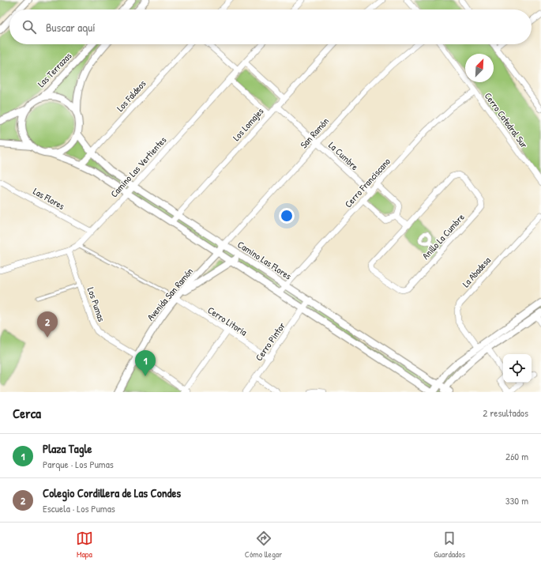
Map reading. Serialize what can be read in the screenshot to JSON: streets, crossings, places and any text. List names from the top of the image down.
{
  "streets": {
    "street": [
      "Las Terrazas",
      "Los Faldeos",
      "Cerro Catedral Sur",
      "Los Lomajes",
      "San Ramón",
      "La Cumbre",
      "Camino Las Vertientes",
      "Cerro Franciscano",
      "Las Flores",
      "Anillo La Cumbre",
      "Camino Las Flores",
      "La Abadesa",
      "Avenida San Ramón",
      "Los Pumas",
      "Cerro Litoria",
      "Cerro Pintor"
    ]
  },
  "crossings": [
    ["Las Terrazas", "Camino Las Flores"],
    ["Los Faldeos", "Camino Las Flores"],
    ["Cerro Catedral Sur", "Cerro Franciscano"],
    ["Los Lomajes", "La Cumbre"],
    ["Los Lomajes", "Camino Las Flores"],
    ["San Ramón", "La Cumbre"],
    ["San Ramón", "Camino Las Flores"],
    ["San Ramón", "Avenida San Ramón"],
    ["La Cumbre", "Cerro Franciscano"],
    ["Camino Las Vertientes", "Las Flores"],
    ["Camino Las Vertientes", "Camino Las Flores"],
    ["Camino Las Vertientes", "Los Pumas"],
    ["Cerro Franciscano", "Camino Las Flores"],
    ["Camino Las Flores", "Avenida San Ramón"],
    ["Camino Las Flores", "Cerro Pintor"],
    ["Avenida San Ramón", "Los Pumas"],
    ["Avenida San Ramón", "Cerro Litoria"],
    ["Cerro Litoria", "Cerro Pintor"]
  ],
  "north": "top right",
  "page": {
    "search": "Buscar aquí",
    "pins": ["2", "1"],
    "heading": ["Cerca", "2 resultados"],
    "list": [
      {
        "mark": "1",
        "name": "Plaza Tagle",
        "note": "Parque · Los Pumas",
        "value": "260 m"
      },
      {
        "mark": "2",
        "name": "Colegio Cordillera de Las Condes",
        "note": "Escuela · Los Pumas",
        "value": "330 m"
      }
    ],
    "nav": ["Mapa", "Cómo llegar", "Guardados"]
  }
}
